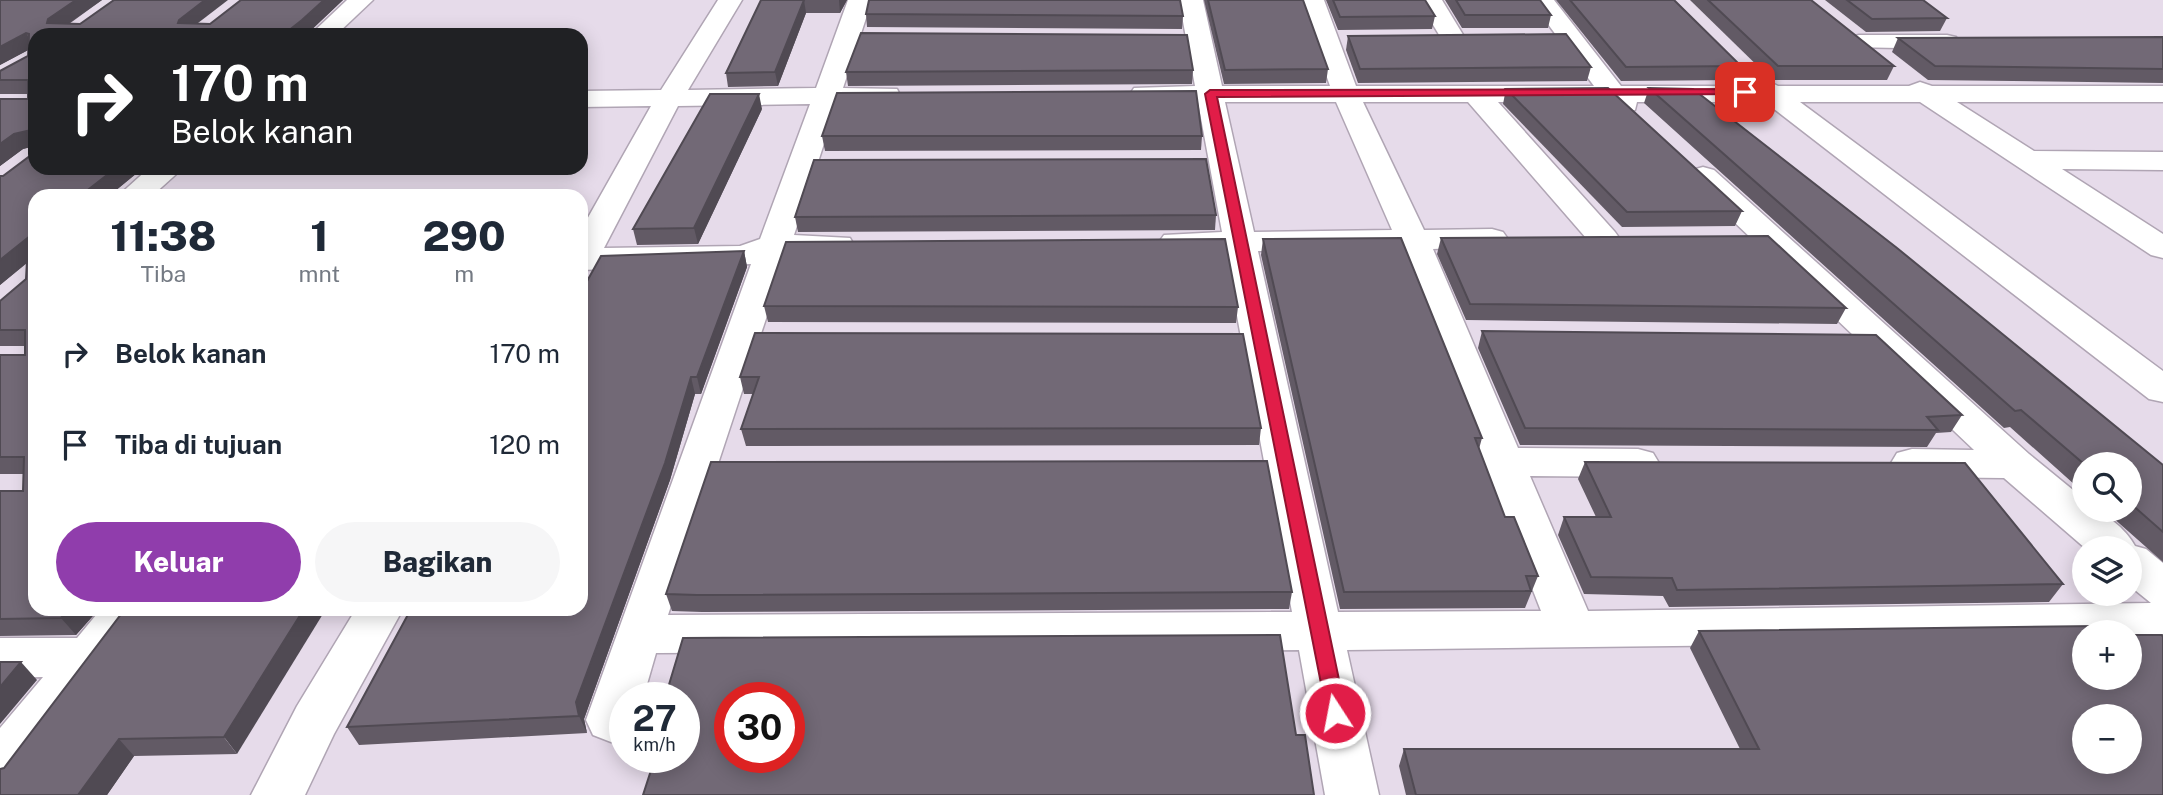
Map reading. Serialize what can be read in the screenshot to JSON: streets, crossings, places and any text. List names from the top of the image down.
{
  "page": {
    "turn": ["170 m", "Belok kanan"],
    "eta": [
      "11:38",
      "Tiba",
      "1",
      "mnt",
      "290",
      "m"
    ],
    "list": [
      {
        "name": "Belok kanan",
        "value": "170 m"
      },
      {
        "name": "Tiba di tujuan",
        "value": "120 m"
      }
    ],
    "map_buttons": ["+", "−"],
    "buttons": ["Keluar", "Bagikan"],
    "speed": "27 km/h",
    "limit": "30"
  }
}
